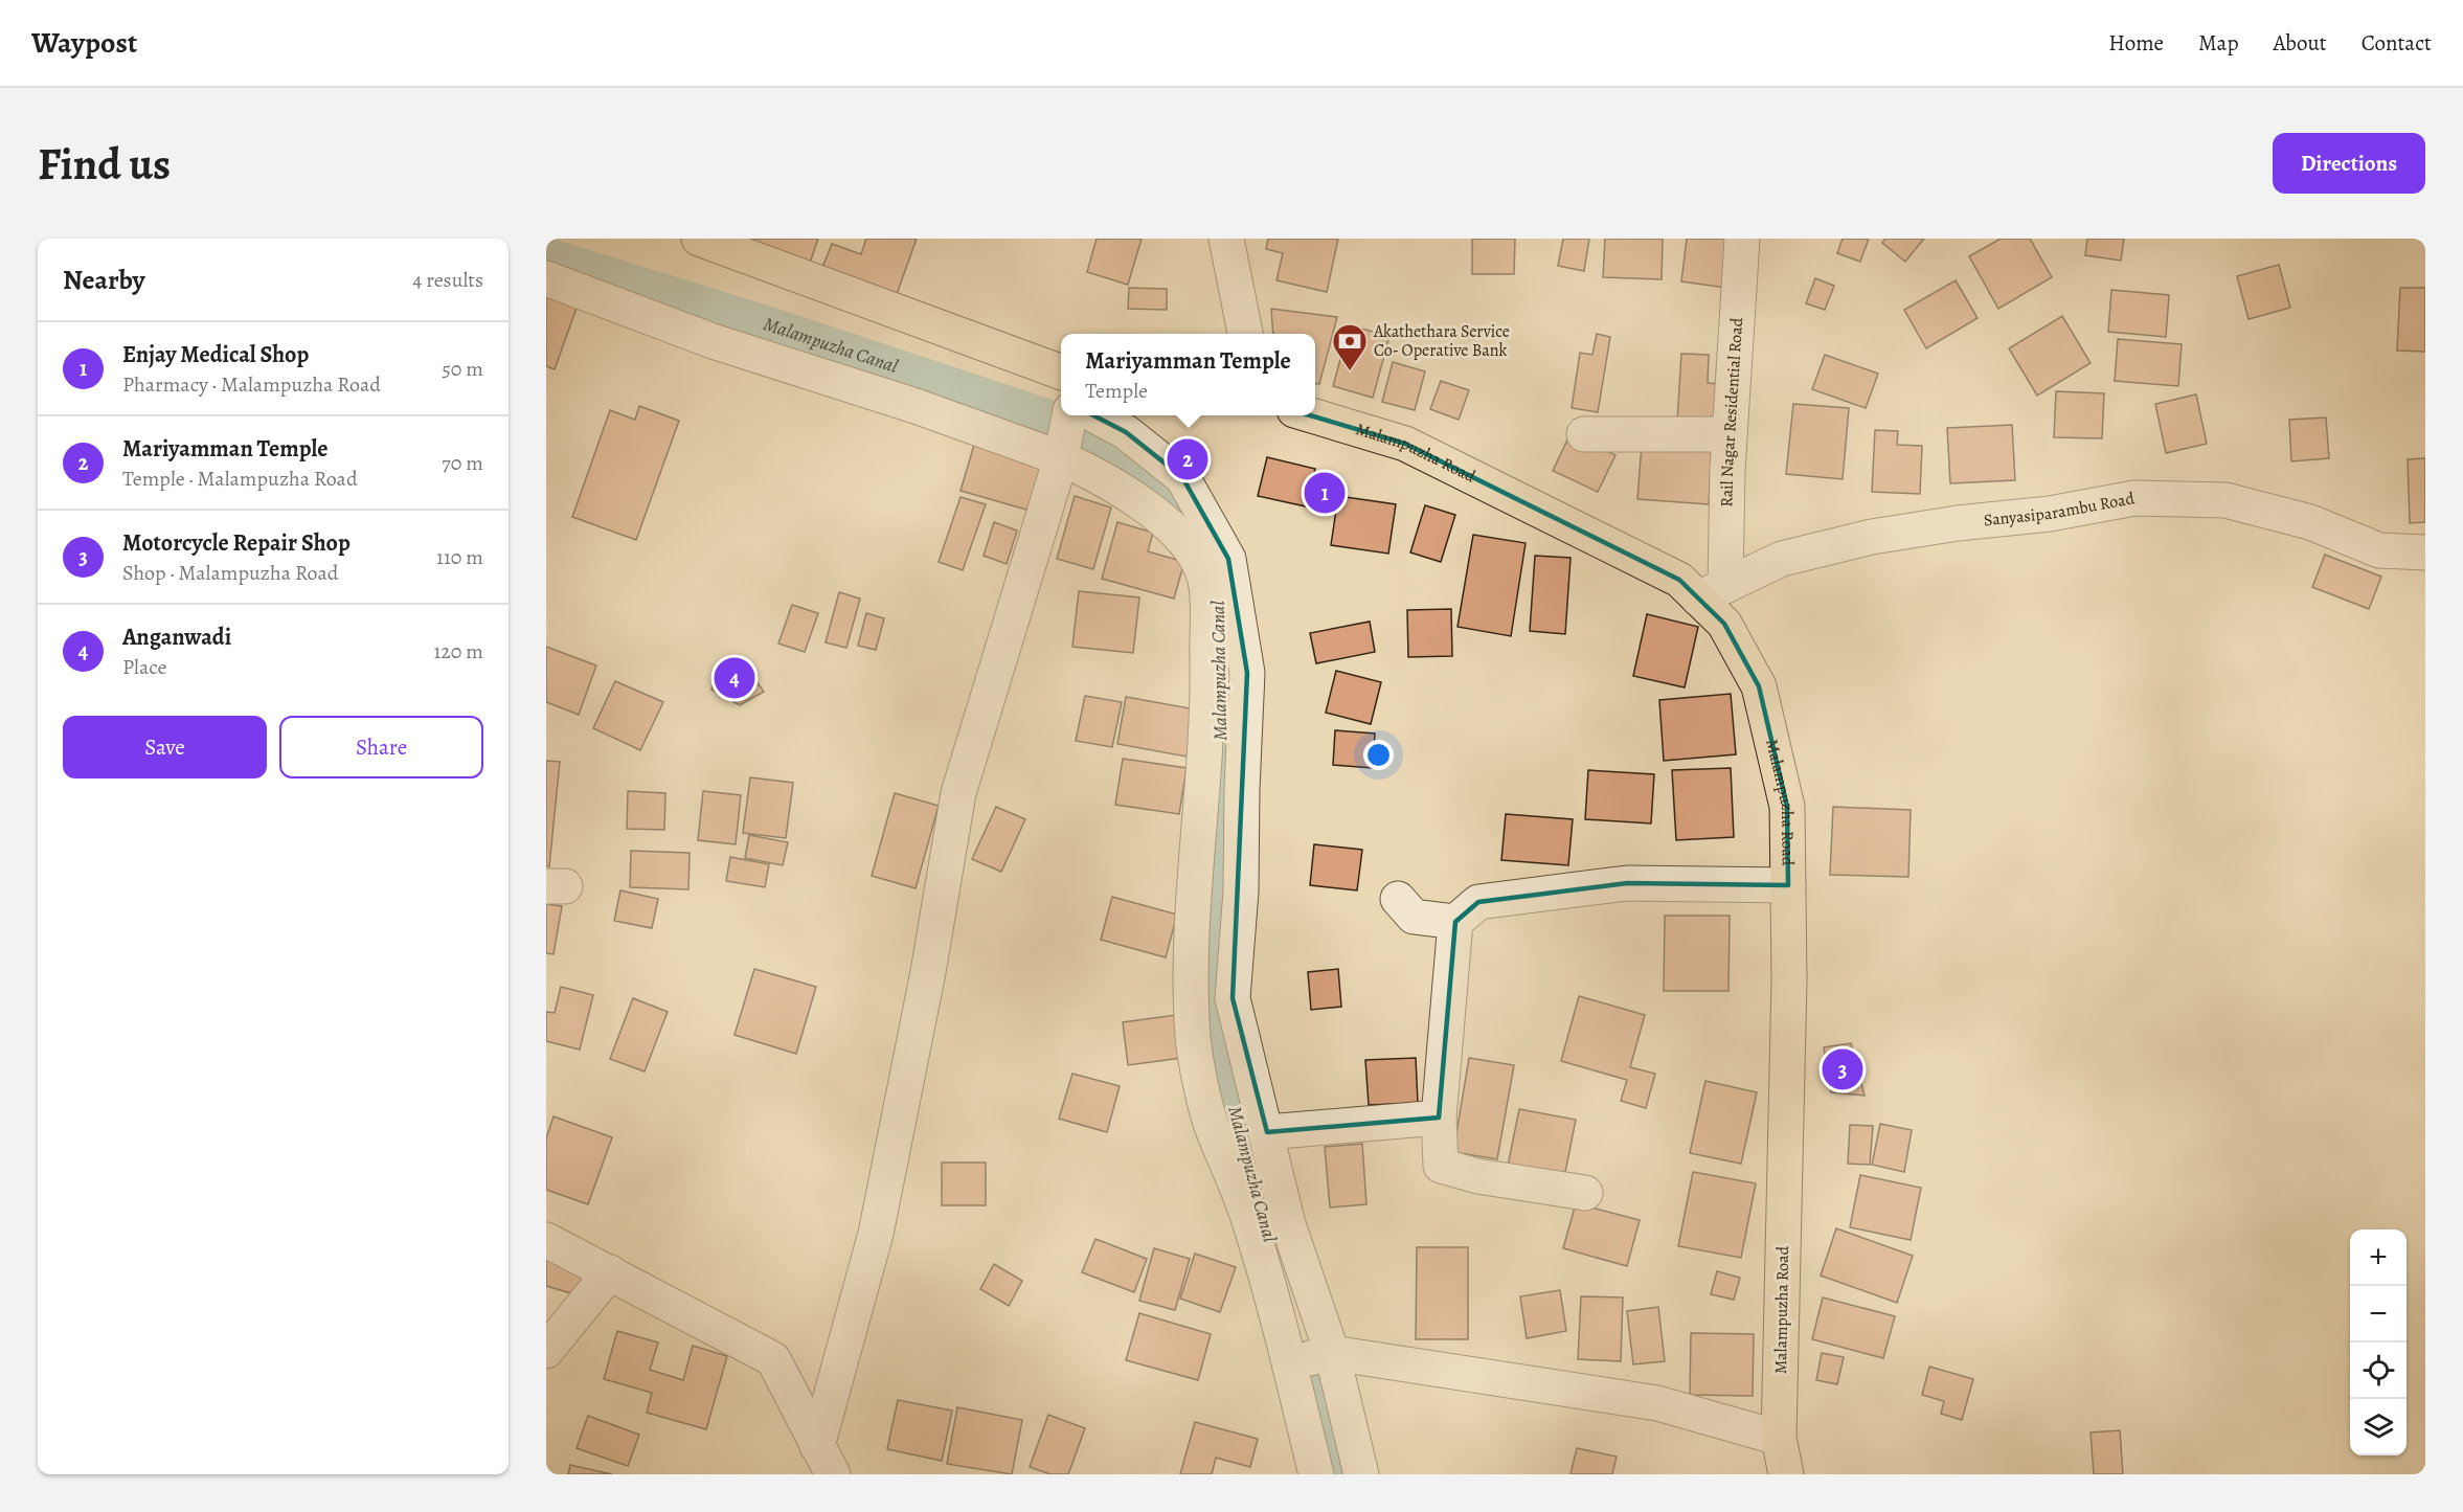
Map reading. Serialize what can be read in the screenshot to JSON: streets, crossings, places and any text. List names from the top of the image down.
{
  "streets": {
    "main road": ["Malampuzha Road"],
    "street": ["Rail Nagar Residential Road", "Sanyasiparambu Road"]
  },
  "crossings": [
    ["Rail Nagar Residential Road", "Malampuzha Road"],
    ["Rail Nagar Residential Road", "Sanyasiparambu Road"],
    ["Malampuzha Road", "Sanyasiparambu Road"]
  ],
  "water": ["Malampuzha Canal"],
  "places": {
    "bank": ["Akathethara Service Co- Operative Bank"]
  },
  "page": {
    "header": "Waypost",
    "nav": [
      "Home",
      "Map",
      "About",
      "Contact"
    ],
    "buttons": [
      "Directions",
      ["Save", "Share"]
    ],
    "title": "Find us",
    "heading": ["Nearby", "4 results"],
    "list": [
      {
        "mark": "1",
        "name": "Enjay Medical Shop",
        "note": "Pharmacy · Malampuzha Road",
        "value": "50 m"
      },
      {
        "mark": "2",
        "name": "Mariyamman Temple",
        "note": "Temple · Malampuzha Road",
        "value": "70 m"
      },
      {
        "mark": "3",
        "name": "Motorcycle Repair Shop",
        "note": "Shop · Malampuzha Road",
        "value": "110 m"
      },
      {
        "mark": "4",
        "name": "Anganwadi",
        "note": "Place",
        "value": "120 m"
      }
    ],
    "popup": ["Mariyamman Temple", "Temple"],
    "pins": [
      "2",
      "1",
      "4",
      "3"
    ],
    "map_buttons": ["+", "−"]
  }
}
